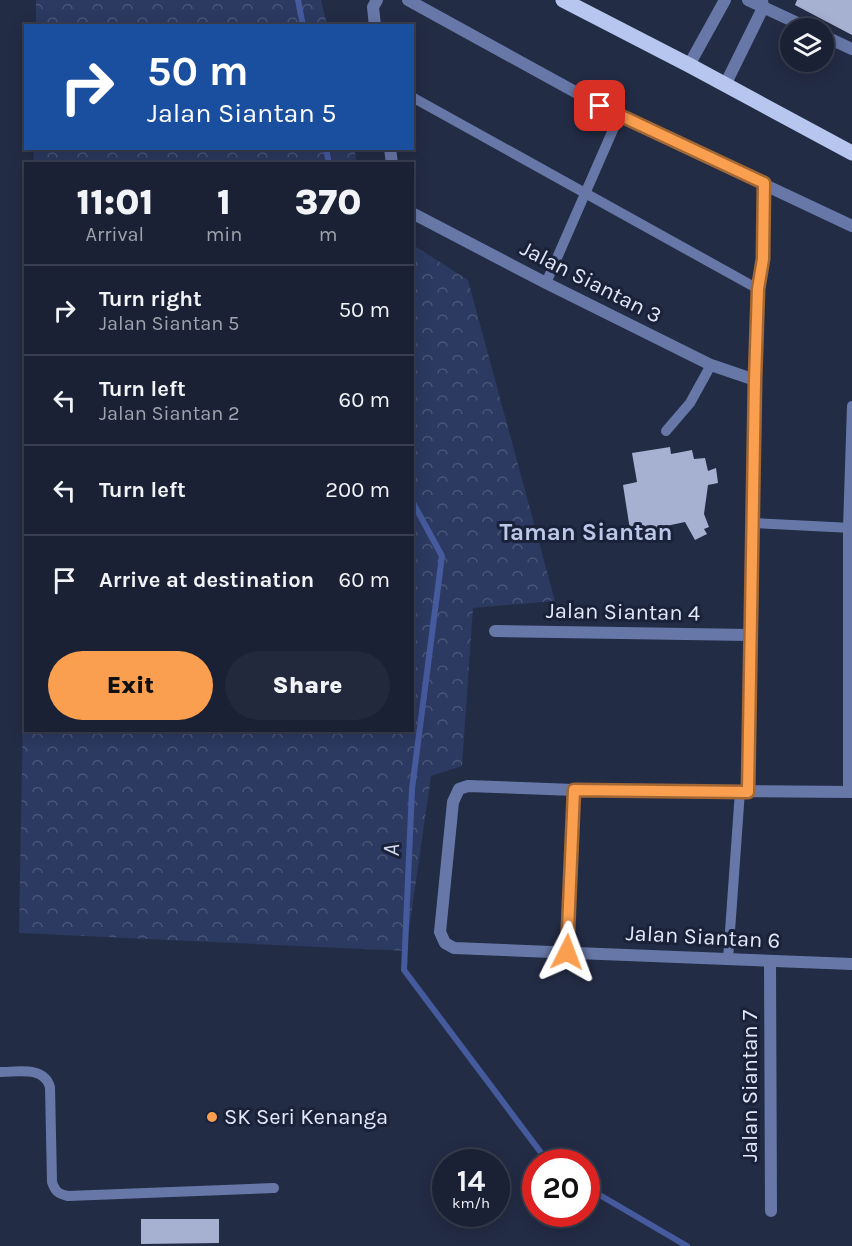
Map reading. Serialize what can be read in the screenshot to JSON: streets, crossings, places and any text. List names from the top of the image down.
{
  "streets": {
    "street": [
      "Jalan Siantan 3",
      "Jalan Siantan 4",
      "Jalan Siantan 6",
      "Jalan Siantan 7"
    ]
  },
  "crossings": [
    ["Jalan Siantan 6", "Jalan Siantan 7"]
  ],
  "districts": ["Taman Siantan"],
  "water": ["A"],
  "places": ["SK Seri Kenanga"],
  "page": {
    "turn": ["50 m", "Jalan Siantan 5"],
    "eta": [
      "11:01",
      "Arrival",
      "1",
      "min",
      "370",
      "m"
    ],
    "list": [
      {
        "name": "Turn right",
        "note": "Jalan Siantan 5",
        "value": "50 m"
      },
      {
        "name": "Turn left",
        "note": "Jalan Siantan 2",
        "value": "60 m"
      },
      {
        "name": "Turn left",
        "value": "200 m"
      },
      {
        "name": "Arrive at destination",
        "value": "60 m"
      }
    ],
    "buttons": ["Exit", "Share"],
    "speed": "14 km/h",
    "limit": "20"
  }
}
